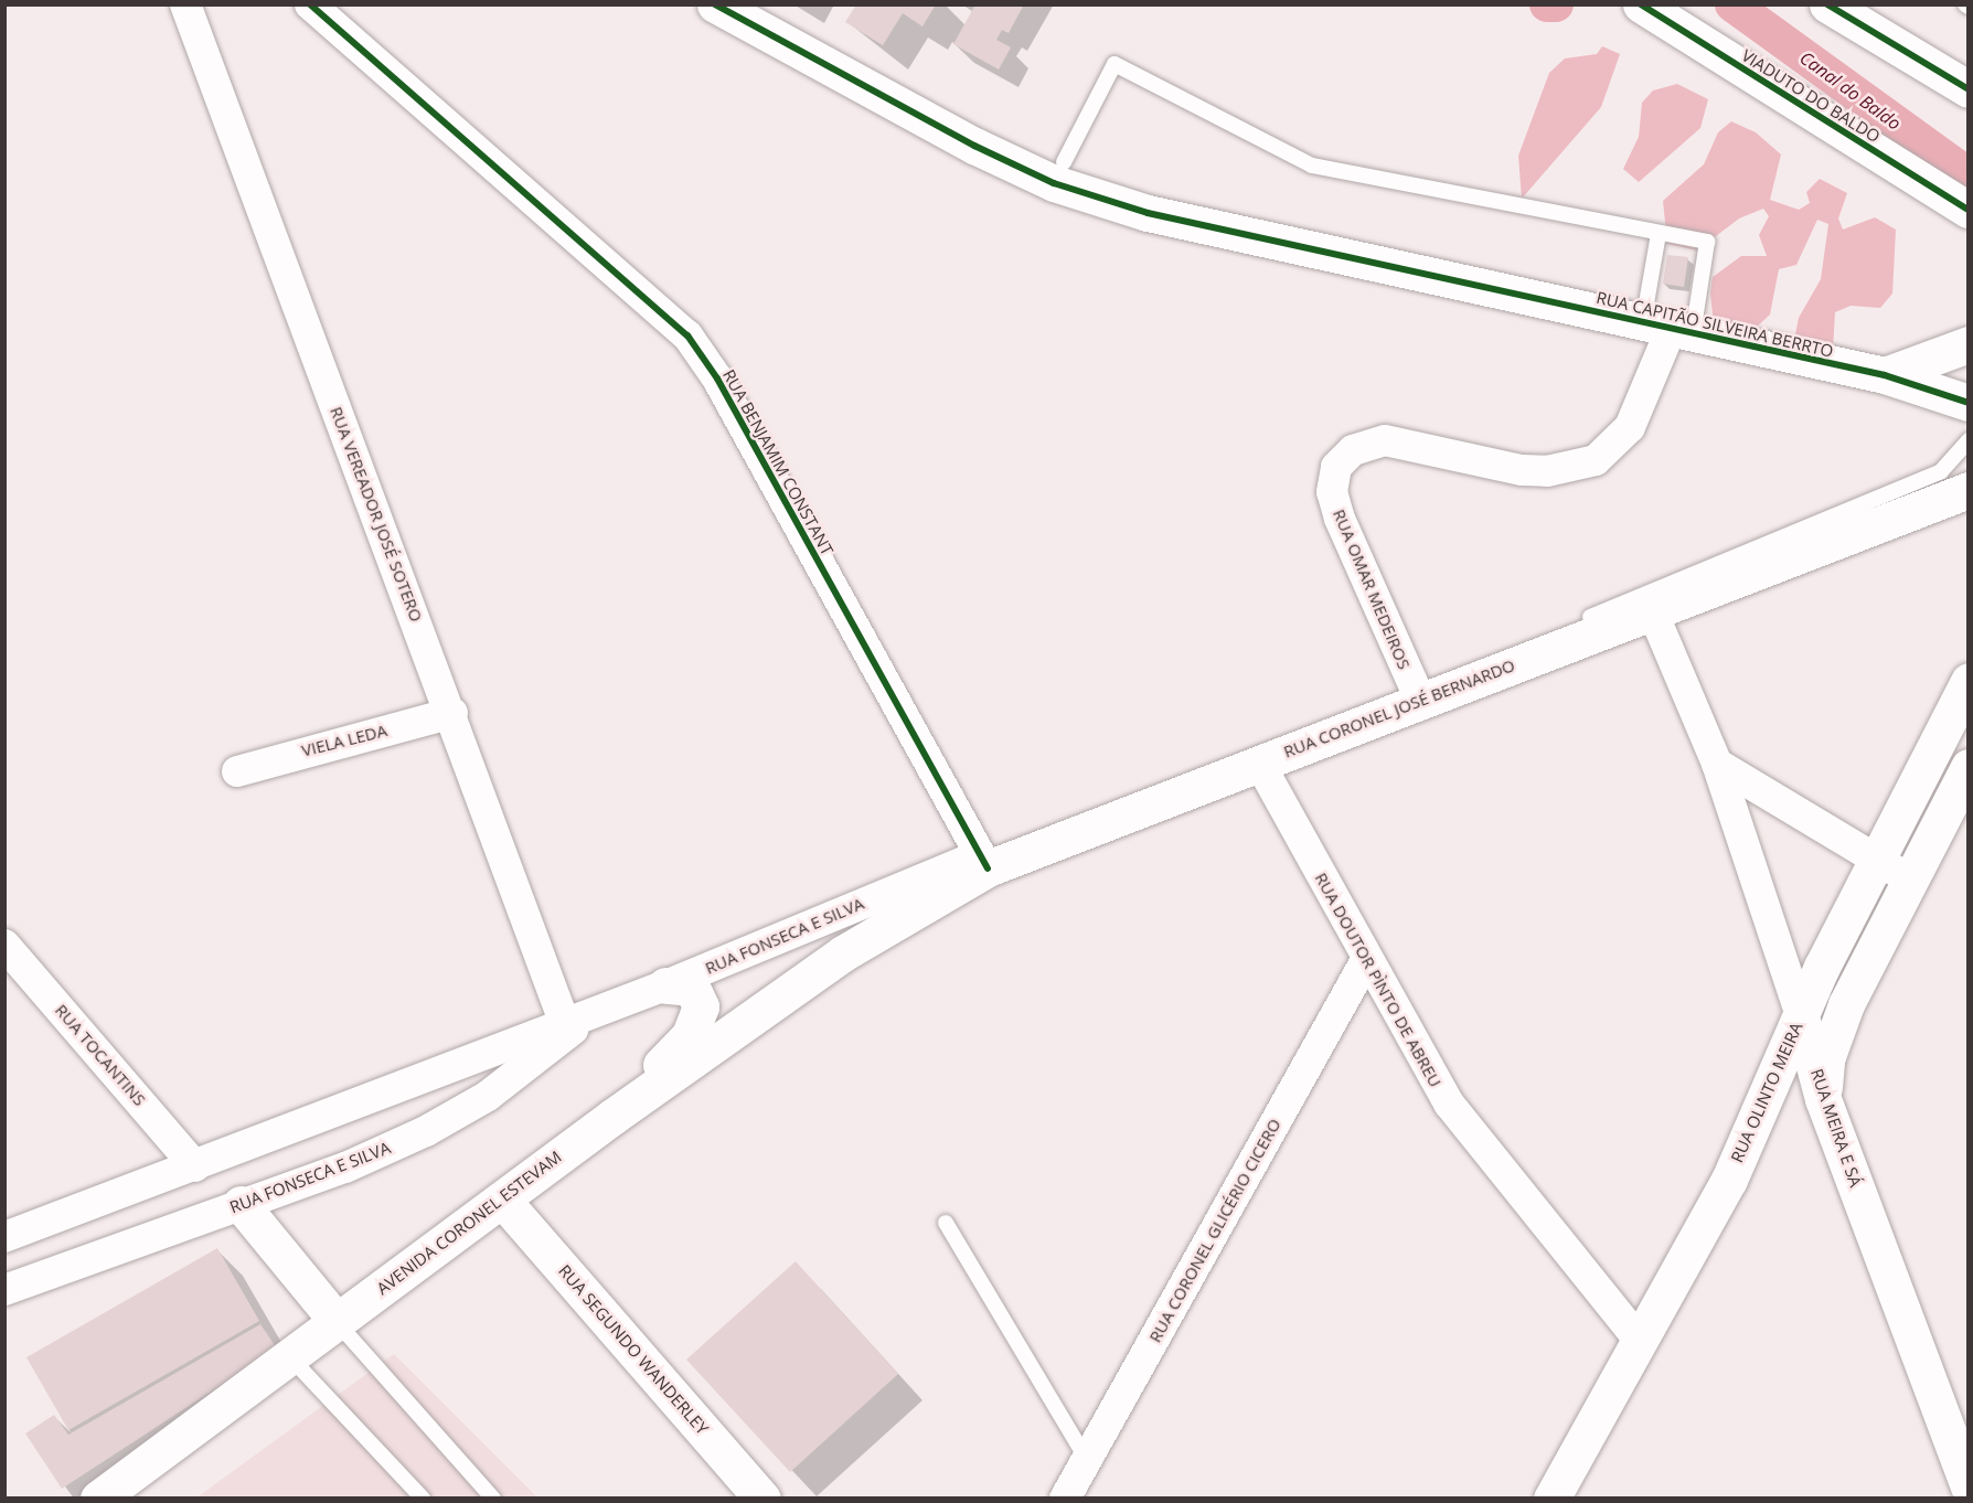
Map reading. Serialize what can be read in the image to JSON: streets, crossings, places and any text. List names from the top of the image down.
{
  "streets": {
    "main road": [
      "VIADUTO DO BALDO",
      "RUA CAPITÃO SILVEIRA BERRTO",
      "RUA CORONEL JOSÉ BERNARDO",
      "RUA OLINTO MEIRA",
      "RUA MEIRA E SÁ",
      "AVENIDA CORONEL ESTEVAM",
      "RUA SEGUNDO WANDERLEY"
    ],
    "street": [
      "RUA BENJAMIM CONSTANT",
      "RUA VEREADOR JOSÉ SOTERO",
      "RUA OMAR MEDEIROS",
      "VIELA LEDA",
      "RUA FONSECA E SILVA",
      "RUA DOUTOR PÌNTO DE ABREU",
      "RUA TOCANTINS",
      "RUA CORONEL GLICÉRIO CICERO"
    ]
  },
  "crossings": [
    ["RUA CAPITÃO SILVEIRA BERRTO", "RUA OMAR MEDEIROS"],
    ["RUA BENJAMIM CONSTANT", "RUA CORONEL JOSÉ BERNARDO"],
    ["RUA BENJAMIM CONSTANT", "RUA FONSECA E SILVA"],
    ["RUA VEREADOR JOSÉ SOTERO", "VIELA LEDA"],
    ["RUA VEREADOR JOSÉ SOTERO", "RUA FONSECA E SILVA"],
    ["RUA OMAR MEDEIROS", "RUA CORONEL JOSÉ BERNARDO"],
    ["RUA CORONEL JOSÉ BERNARDO", "RUA FONSECA E SILVA"],
    ["RUA CORONEL JOSÉ BERNARDO", "RUA DOUTOR PÌNTO DE ABREU"],
    ["RUA CORONEL JOSÉ BERNARDO", "RUA MEIRA E SÁ"],
    ["RUA CORONEL JOSÉ BERNARDO", "AVENIDA CORONEL ESTEVAM"],
    ["RUA FONSECA E SILVA", "RUA TOCANTINS"],
    ["RUA DOUTOR PÌNTO DE ABREU", "RUA OLINTO MEIRA"],
    ["RUA DOUTOR PÌNTO DE ABREU", "RUA CORONEL GLICÉRIO CICERO"],
    ["RUA OLINTO MEIRA", "RUA MEIRA E SÁ"],
    ["AVENIDA CORONEL ESTEVAM", "RUA SEGUNDO WANDERLEY"]
  ],
  "water": ["Canal do Baldo"]
}
